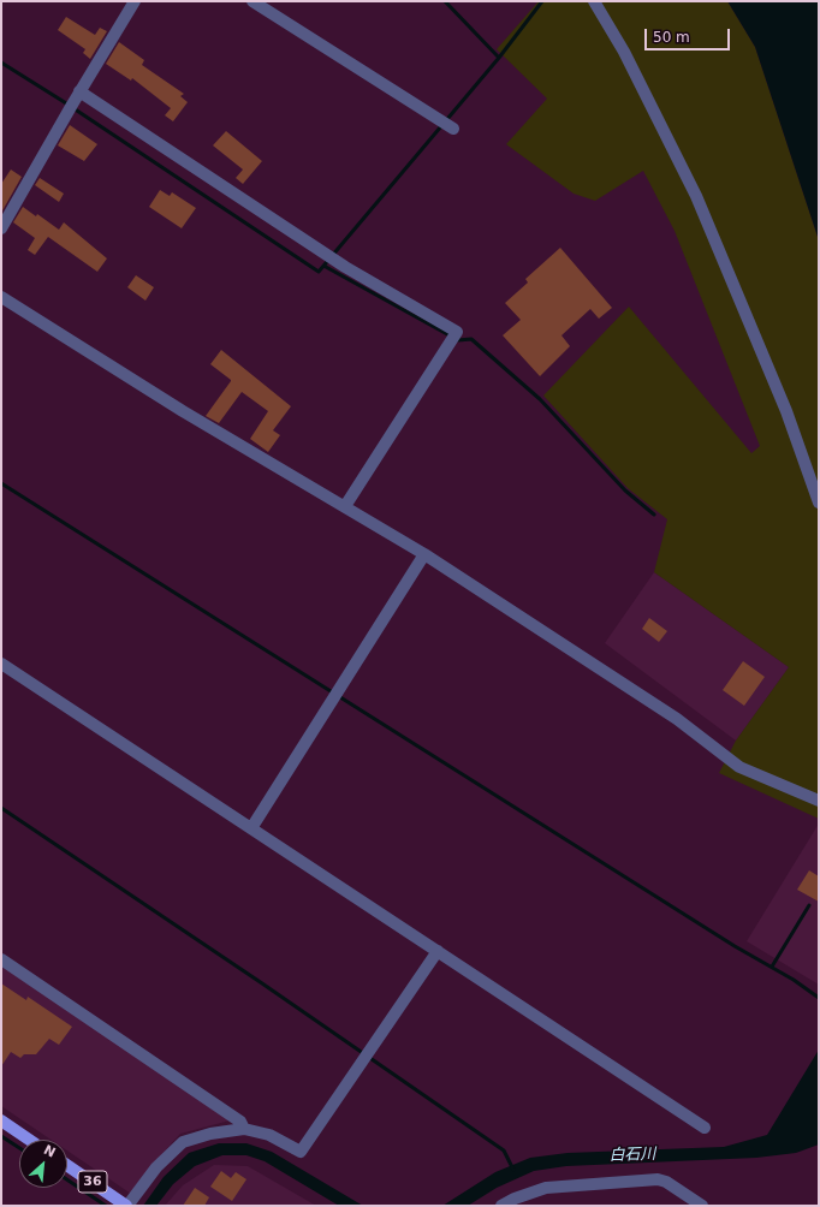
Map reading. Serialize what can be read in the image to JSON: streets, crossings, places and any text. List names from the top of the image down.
{
  "streets": {
    "main road": ["36"]
  },
  "water": ["白石川"],
  "scale_bar": "50 m",
  "north": "top right"
}
